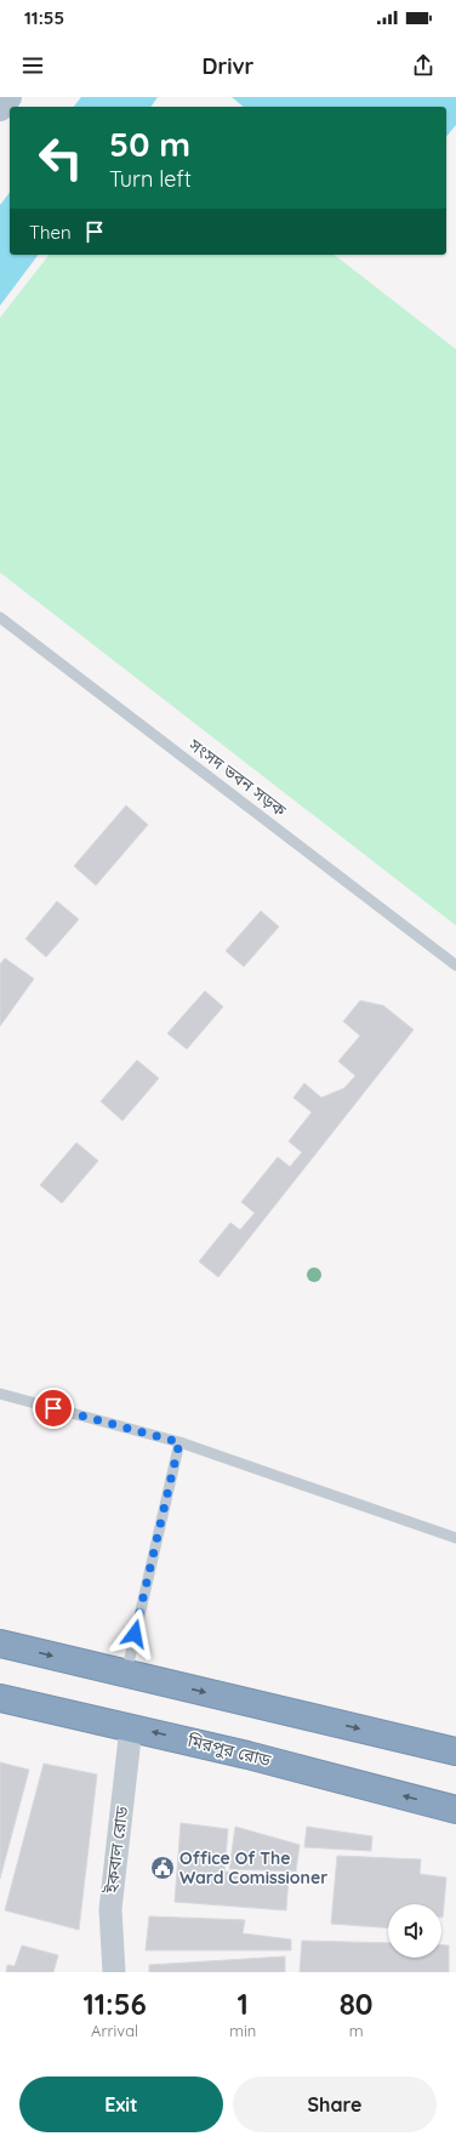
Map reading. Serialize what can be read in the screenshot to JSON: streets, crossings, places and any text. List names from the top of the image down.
{
  "streets": {
    "highway": ["মিরপুর রোড"],
    "street": ["ইকবাল রোড"],
    "lane": ["সংসদ ভবন সড়ক"]
  },
  "crossings": [
    ["মিরপুর রোড", "ইকবাল রোড"]
  ],
  "places": {
    "public building": ["Office Of The Ward Comissioner"]
  },
  "page": {
    "status": "11:55",
    "header": "Drivr",
    "turn": ["50 m", "Turn left"],
    "then": "Then",
    "eta": [
      "11:56",
      "Arrival",
      "1",
      "min",
      "80",
      "m"
    ],
    "buttons": ["Exit", "Share"]
  }
}
